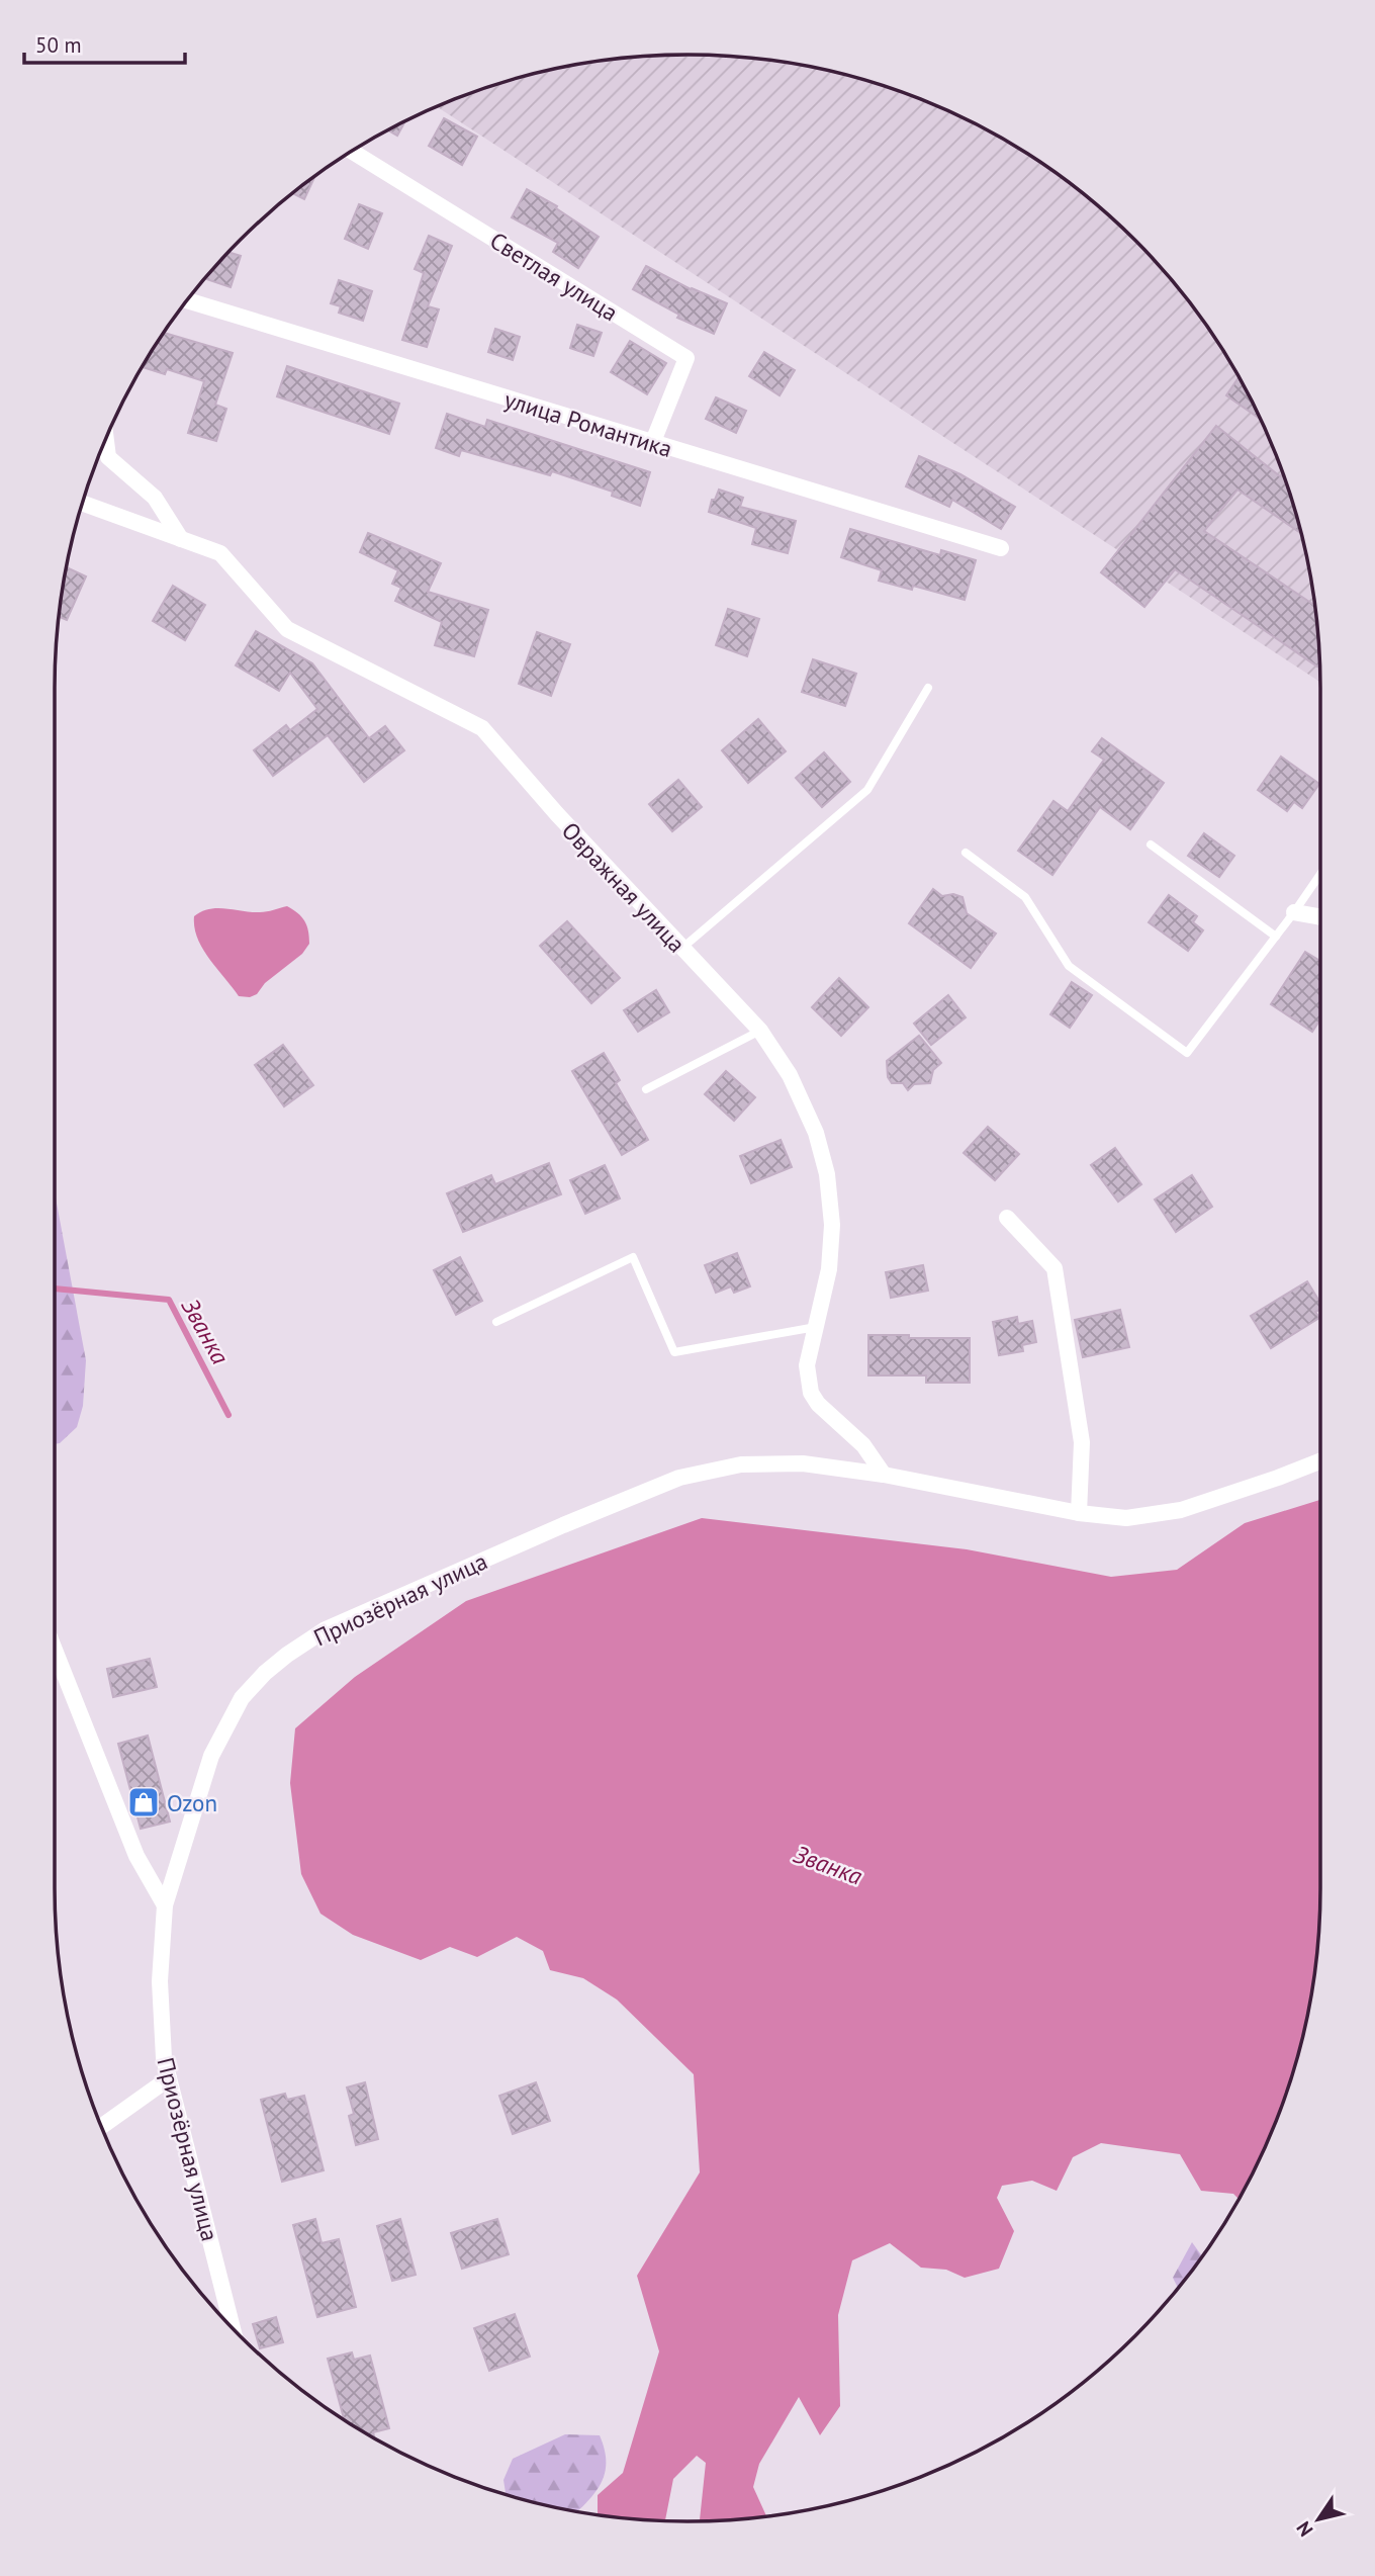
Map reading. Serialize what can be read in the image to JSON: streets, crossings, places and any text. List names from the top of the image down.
{
  "streets": {
    "street": [
      "Светлая улица",
      "улица Романтика",
      "Овражная улица",
      "Приозёрная улица"
    ]
  },
  "crossings": [
    ["Светлая улица", "улица Романтика"],
    ["Овражная улица", "Приозёрная улица"]
  ],
  "water": ["Званка"],
  "places": {
    "shop": ["Ozon"]
  },
  "scale_bar": "50 m",
  "north": "bottom left"
}
